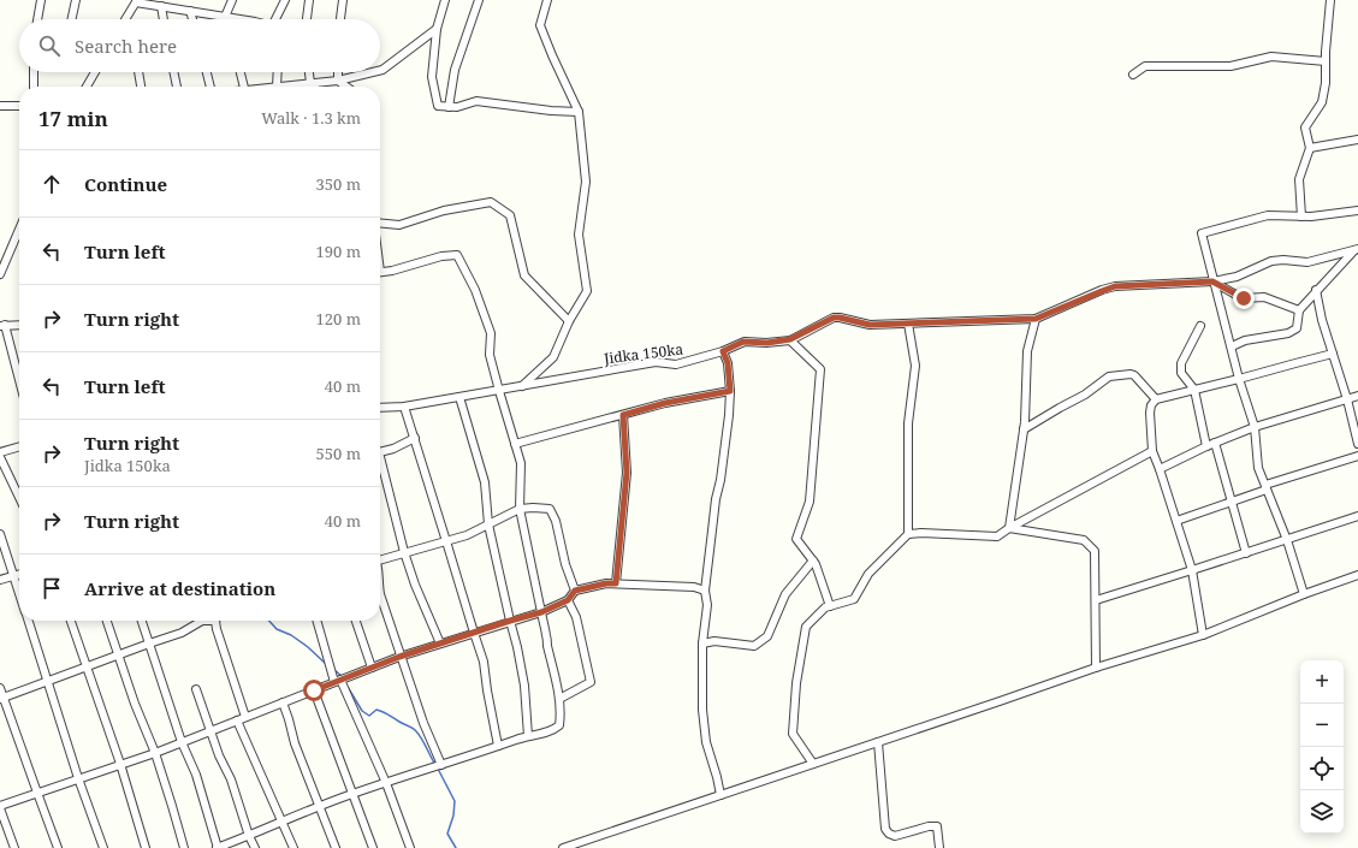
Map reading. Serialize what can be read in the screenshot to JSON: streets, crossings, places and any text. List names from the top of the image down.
{
  "streets": {
    "street": ["Jidka 150ka"]
  },
  "page": {
    "search": "Search here",
    "heading": ["17 min", "Walk · 1.3 km"],
    "list": [
      ["Continue", "350 m"],
      ["Turn left", "190 m"],
      ["Turn right", "120 m"],
      ["Turn left", "40 m"],
      ["Turn right", "Jidka 150ka", "550 m"],
      ["Turn right", "40 m"],
      "Arrive at destination"
    ],
    "map_buttons": ["+", "−"]
  }
}
